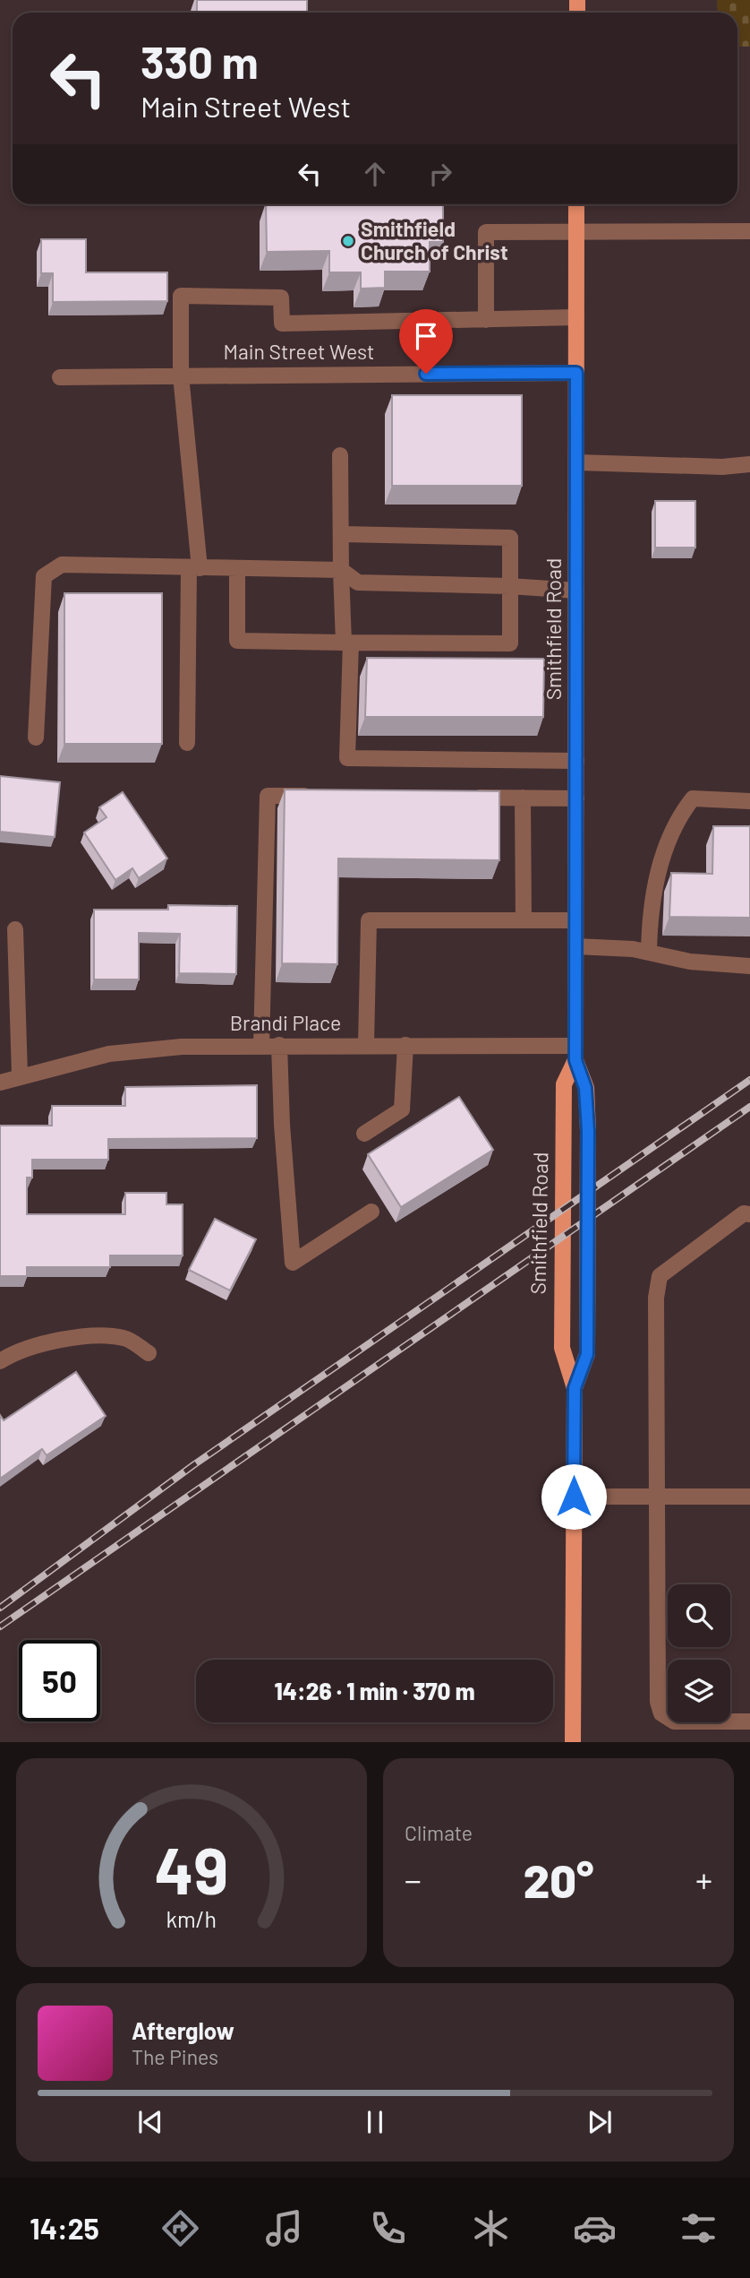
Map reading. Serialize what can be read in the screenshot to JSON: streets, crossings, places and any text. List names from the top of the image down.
{
  "streets": {
    "main road": ["Smithfield Road"],
    "street": ["Main Street West", "Brandi Place"]
  },
  "crossings": [
    ["Main Street West", "Smithfield Road"],
    ["Smithfield Road", "Brandi Place"]
  ],
  "places": ["Smithfield Church of Christ"],
  "page": {
    "turn": ["330 m", "Main Street West"],
    "limit": "50",
    "trip": "14:26 · 1 min · 370 m",
    "tile": "Climate",
    "heat": ["−", "20°", "+"],
    "song": ["Afterglow", "The Pines"],
    "tabs": "14:25",
    "gauge": ["49", "km/h"]
  }
}
